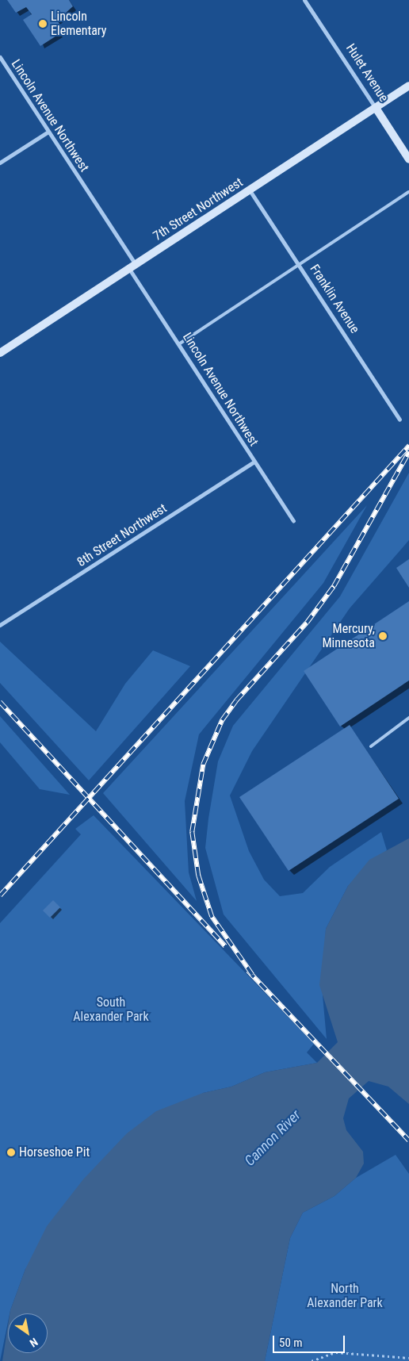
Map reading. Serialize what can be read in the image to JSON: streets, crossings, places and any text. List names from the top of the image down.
{
  "streets": {
    "street": [
      "Hulet Avenue",
      "Lincoln Avenue Northwest",
      "7th Street Northwest",
      "Franklin Avenue",
      "8th Street Northwest"
    ]
  },
  "crossings": [
    ["Hulet Avenue", "7th Street Northwest"],
    ["Lincoln Avenue Northwest", "7th Street Northwest"],
    ["Lincoln Avenue Northwest", "8th Street Northwest"],
    ["7th Street Northwest", "Franklin Avenue"]
  ],
  "water": ["Cannon River"],
  "parks": ["South Alexander Park", "North Alexander Park"],
  "places": ["Lincoln Elementary", "Mercury, Minnesota", "Horseshoe Pit"],
  "scale_bar": "50 m",
  "north": "bottom right"
}
